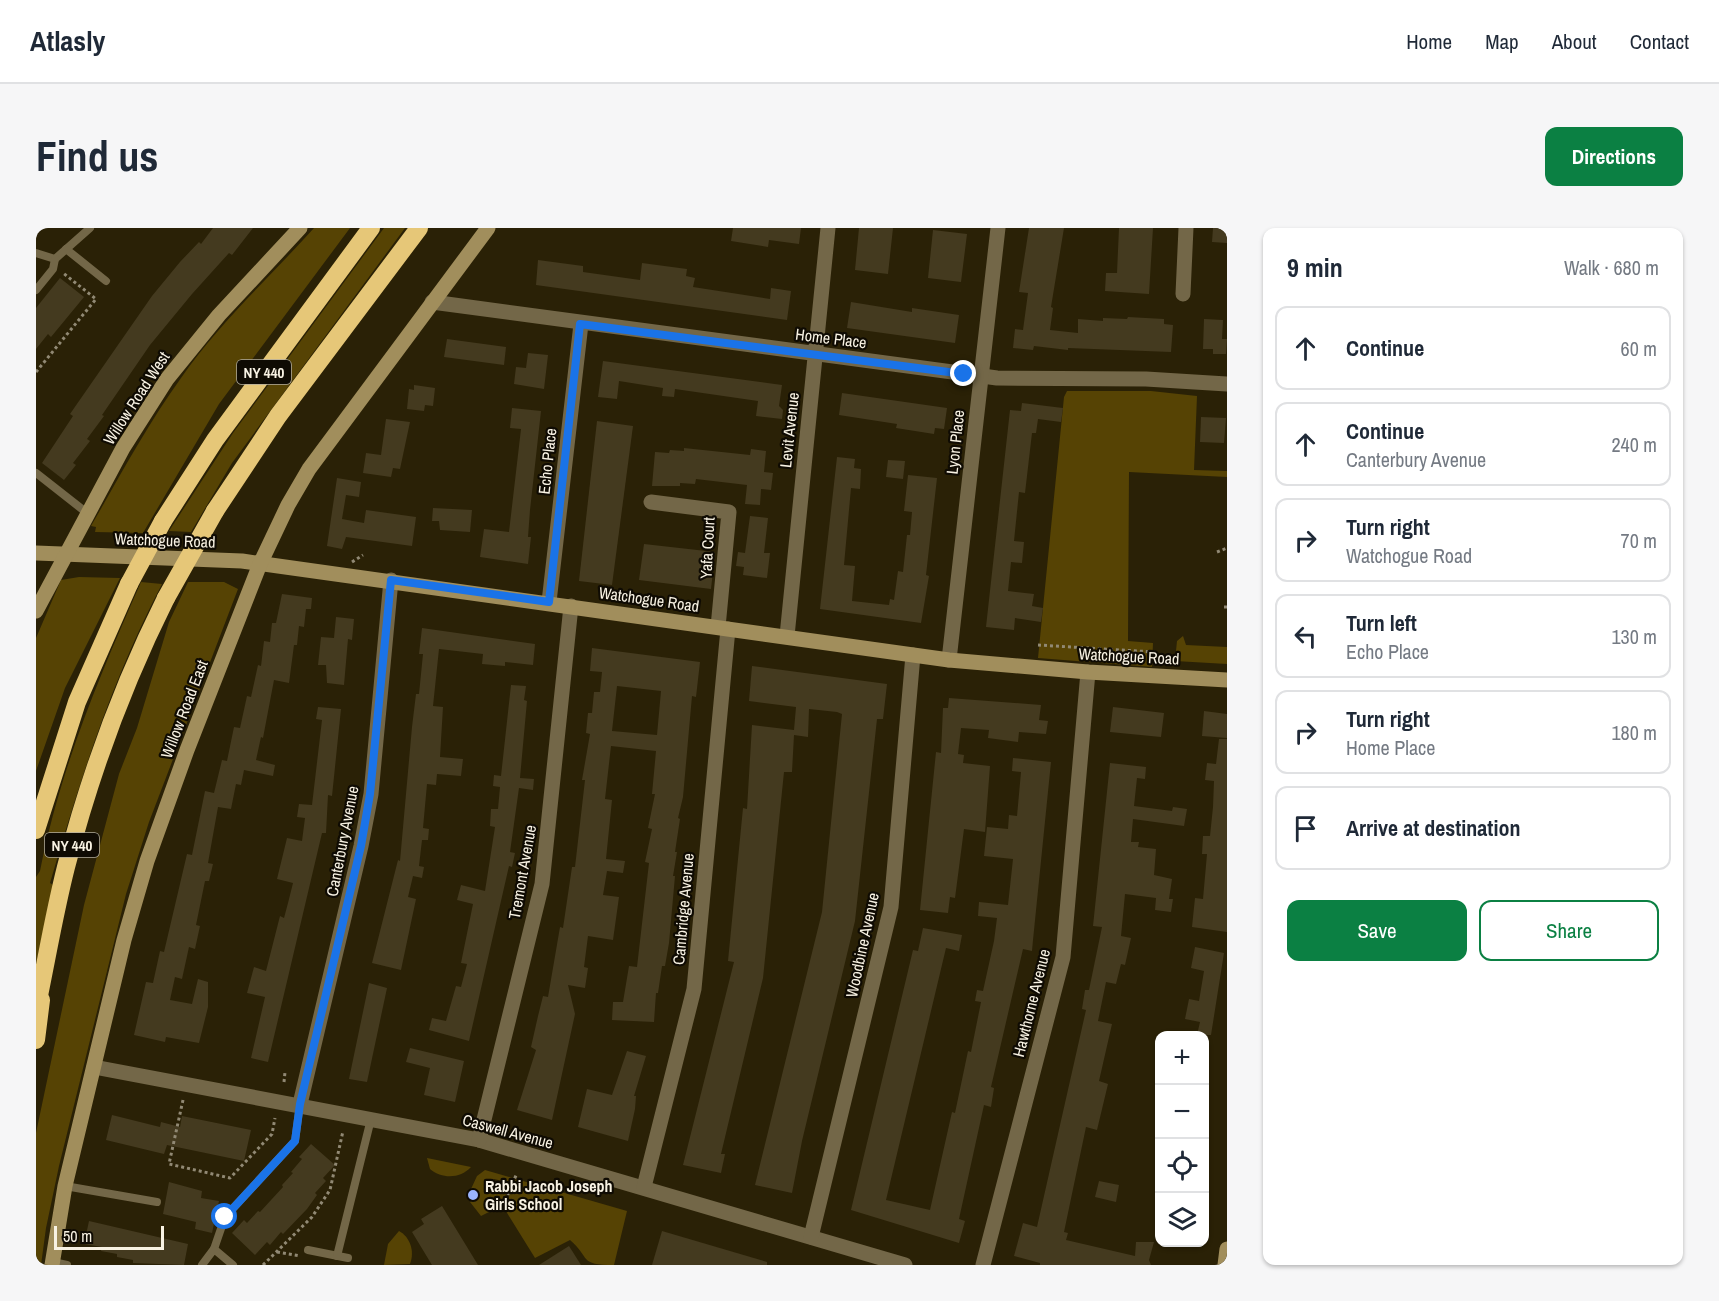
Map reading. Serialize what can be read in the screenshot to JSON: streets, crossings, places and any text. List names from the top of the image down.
{
  "streets": {
    "highway": ["NY 440"],
    "street": [
      "Home Place",
      "Willow Road West",
      "Levit Avenue",
      "Lyon Place",
      "Echo Place",
      "Watchogue Road",
      "Yafa Court",
      "Willow Road East",
      "Canterbury Avenue",
      "Tremont Avenue",
      "Cambridge Avenue",
      "Woodbine Avenue",
      "Hawthorne Avenue",
      "Caswell Avenue"
    ]
  },
  "crossings": [
    ["Home Place", "Levit Avenue"],
    ["Home Place", "Lyon Place"],
    ["Home Place", "Echo Place"],
    ["Home Place", "Willow Road East"],
    ["Willow Road West", "Watchogue Road"],
    ["Levit Avenue", "Watchogue Road"],
    ["Lyon Place", "Watchogue Road"],
    ["Echo Place", "Watchogue Road"],
    ["Watchogue Road", "Yafa Court"],
    ["Watchogue Road", "Willow Road East"],
    ["Watchogue Road", "Canterbury Avenue"],
    ["Watchogue Road", "Tremont Avenue"],
    ["Watchogue Road", "Cambridge Avenue"],
    ["Watchogue Road", "Woodbine Avenue"],
    ["Watchogue Road", "Hawthorne Avenue"],
    ["Yafa Court", "Cambridge Avenue"],
    ["Willow Road East", "Caswell Avenue"],
    ["Canterbury Avenue", "Caswell Avenue"],
    ["Tremont Avenue", "Caswell Avenue"],
    ["Cambridge Avenue", "Caswell Avenue"],
    ["Woodbine Avenue", "Caswell Avenue"]
  ],
  "places": ["Rabbi Jacob Joseph Girls School"],
  "scale_bar": "50 m",
  "page": {
    "header": "Atlasly",
    "nav": [
      "Home",
      "Map",
      "About",
      "Contact"
    ],
    "buttons": [
      "Directions",
      ["Save", "Share"]
    ],
    "title": "Find us",
    "heading": ["9 min", "Walk · 680 m"],
    "list": [
      ["Continue", "60 m"],
      ["Continue", "Canterbury Avenue", "240 m"],
      ["Turn right", "Watchogue Road", "70 m"],
      ["Turn left", "Echo Place", "130 m"],
      ["Turn right", "Home Place", "180 m"],
      "Arrive at destination"
    ],
    "map_buttons": ["+", "−"],
    "scale": "50 m"
  }
}
